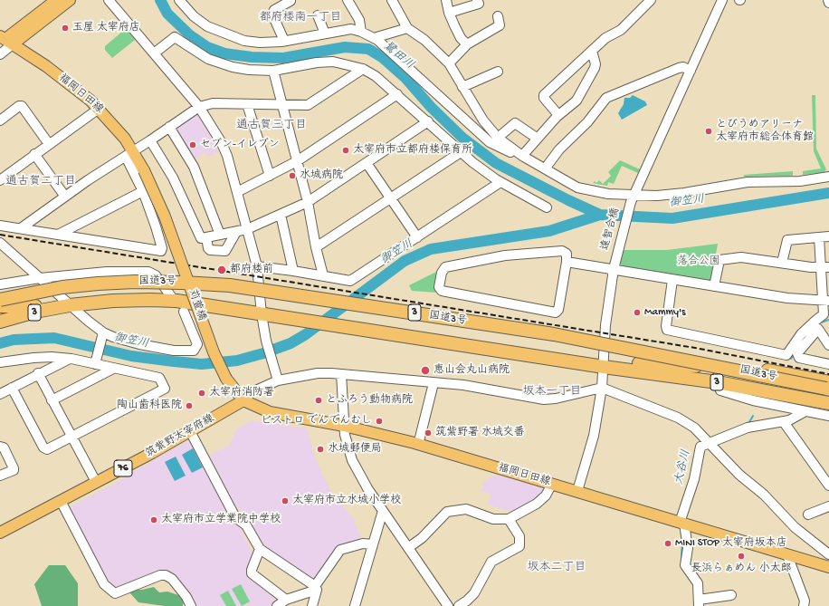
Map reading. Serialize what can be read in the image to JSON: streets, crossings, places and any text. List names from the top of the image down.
{
  "streets": {
    "highway": ["国道3号", "3"],
    "main road": [
      "福岡日田線",
      "苅萱橋",
      "筑紫野太宰府線",
      "76"
    ],
    "street": ["遠智合橋"]
  },
  "crossings": [
    ["福岡日田線", "遠智合橋"],
    ["福岡日田線", "苅萱橋"],
    ["福岡日田線", "筑紫野太宰府線"],
    ["遠智合橋", "3"],
    ["国道3号", "3"]
  ],
  "districts": [
    "都府楼南一丁目",
    "通古賀三丁目",
    "通古賀二丁目",
    "坂本一丁目",
    "坂本二丁目"
  ],
  "water": ["鷺田川", "御笠川", "大谷川"],
  "parks": ["落合公園"],
  "places": [
    "玉屋 太宰府店",
    "とびうめアリーナ 太宰府市総合体育館",
    "セブン-イレブン",
    "太宰府市立都府楼保育所",
    "水城病院",
    "都府楼前",
    "Mammy's",
    "恵山会丸山病院",
    "太宰府消防署",
    "とふろう動物病院",
    "陶山歯科医院",
    "ビストロ でんでんむし",
    "筑紫野署 水城交番",
    "水城郵便局",
    "太宰府市立水城小学校",
    "太宰府市立学業院中学校",
    "MINI STOP 太宰府坂本店",
    "長浜らぁめん 小太郎"
  ]
}
